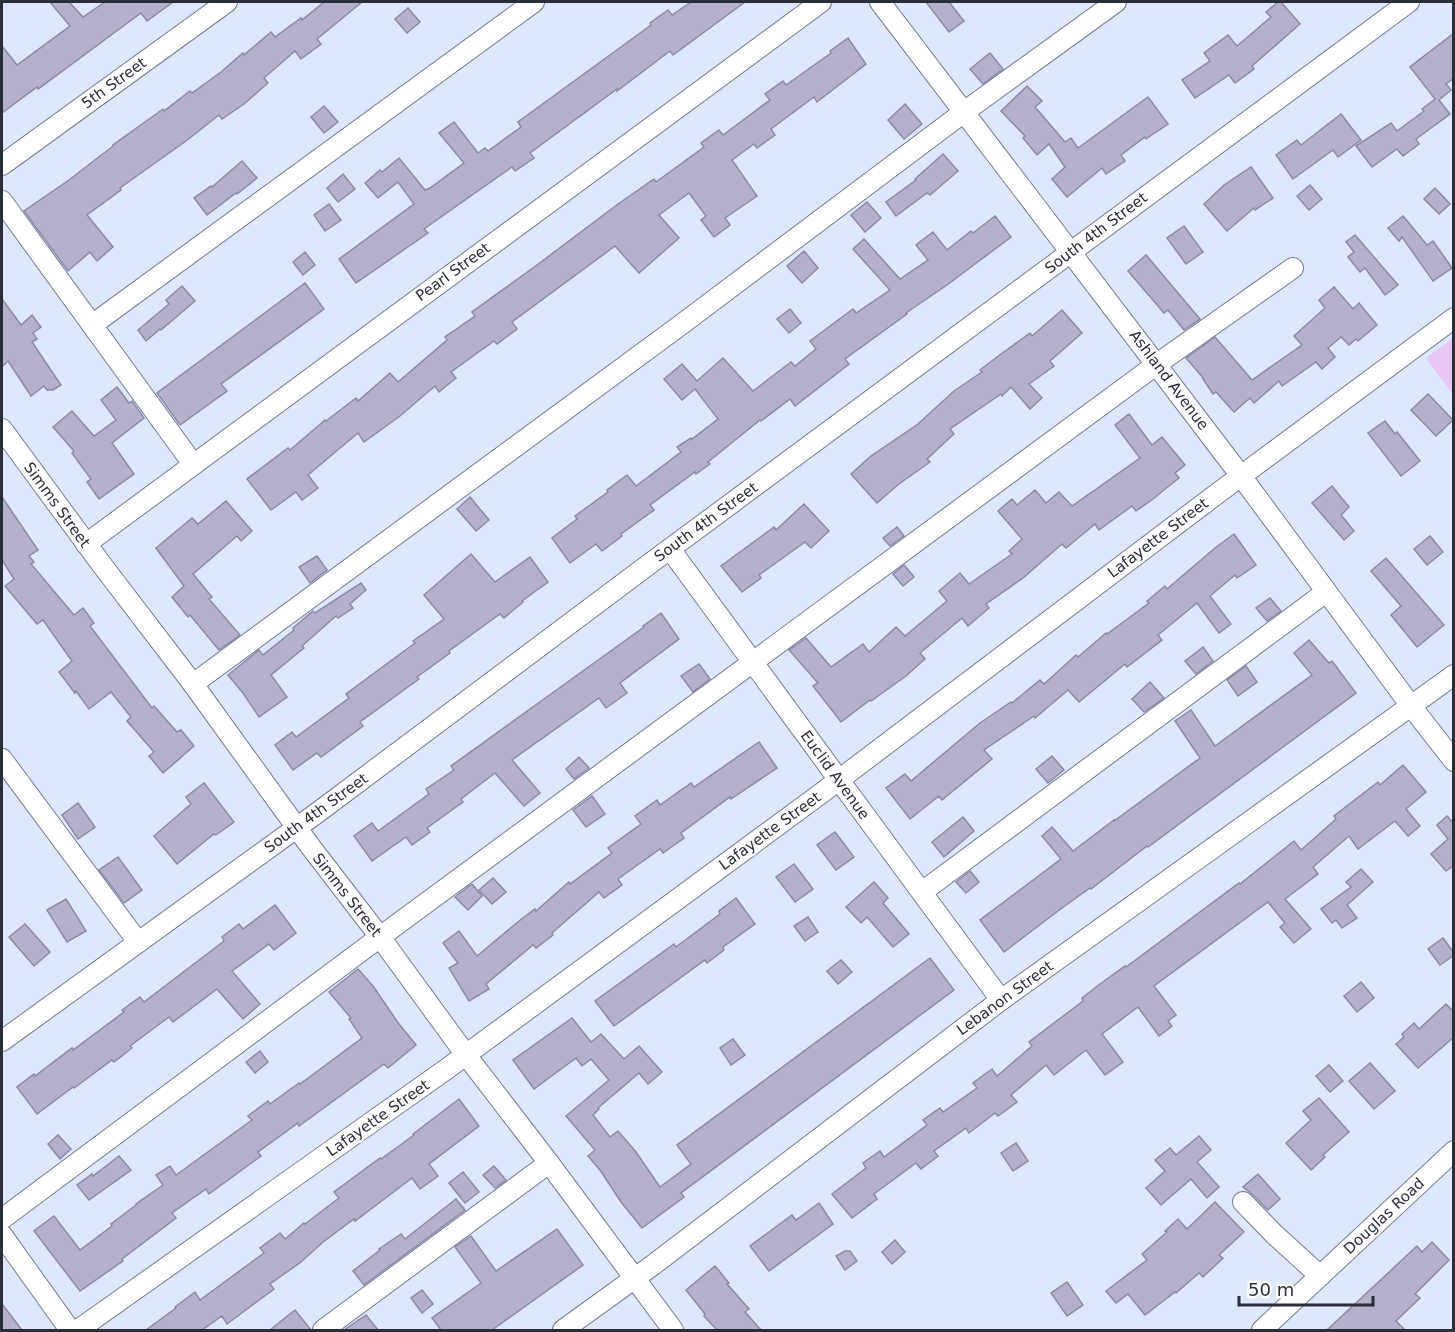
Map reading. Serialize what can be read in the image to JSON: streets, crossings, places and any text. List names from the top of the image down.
{
  "streets": {
    "street": [
      "5th Street",
      "South 4th Street",
      "Pearl Street",
      "Ashland Avenue",
      "Simms Street",
      "Lafayette Street",
      "Euclid Avenue",
      "Lebanon Street",
      "Douglas Road"
    ]
  },
  "crossings": [
    ["South 4th Street", "Ashland Avenue"],
    ["South 4th Street", "Simms Street"],
    ["South 4th Street", "Euclid Avenue"],
    ["Pearl Street", "Simms Street"],
    ["Ashland Avenue", "Lafayette Street"],
    ["Ashland Avenue", "Lebanon Street"],
    ["Simms Street", "Lafayette Street"],
    ["Simms Street", "Lebanon Street"],
    ["Lafayette Street", "Euclid Avenue"],
    ["Euclid Avenue", "Lebanon Street"]
  ],
  "scale_bar": "50 m"
}
